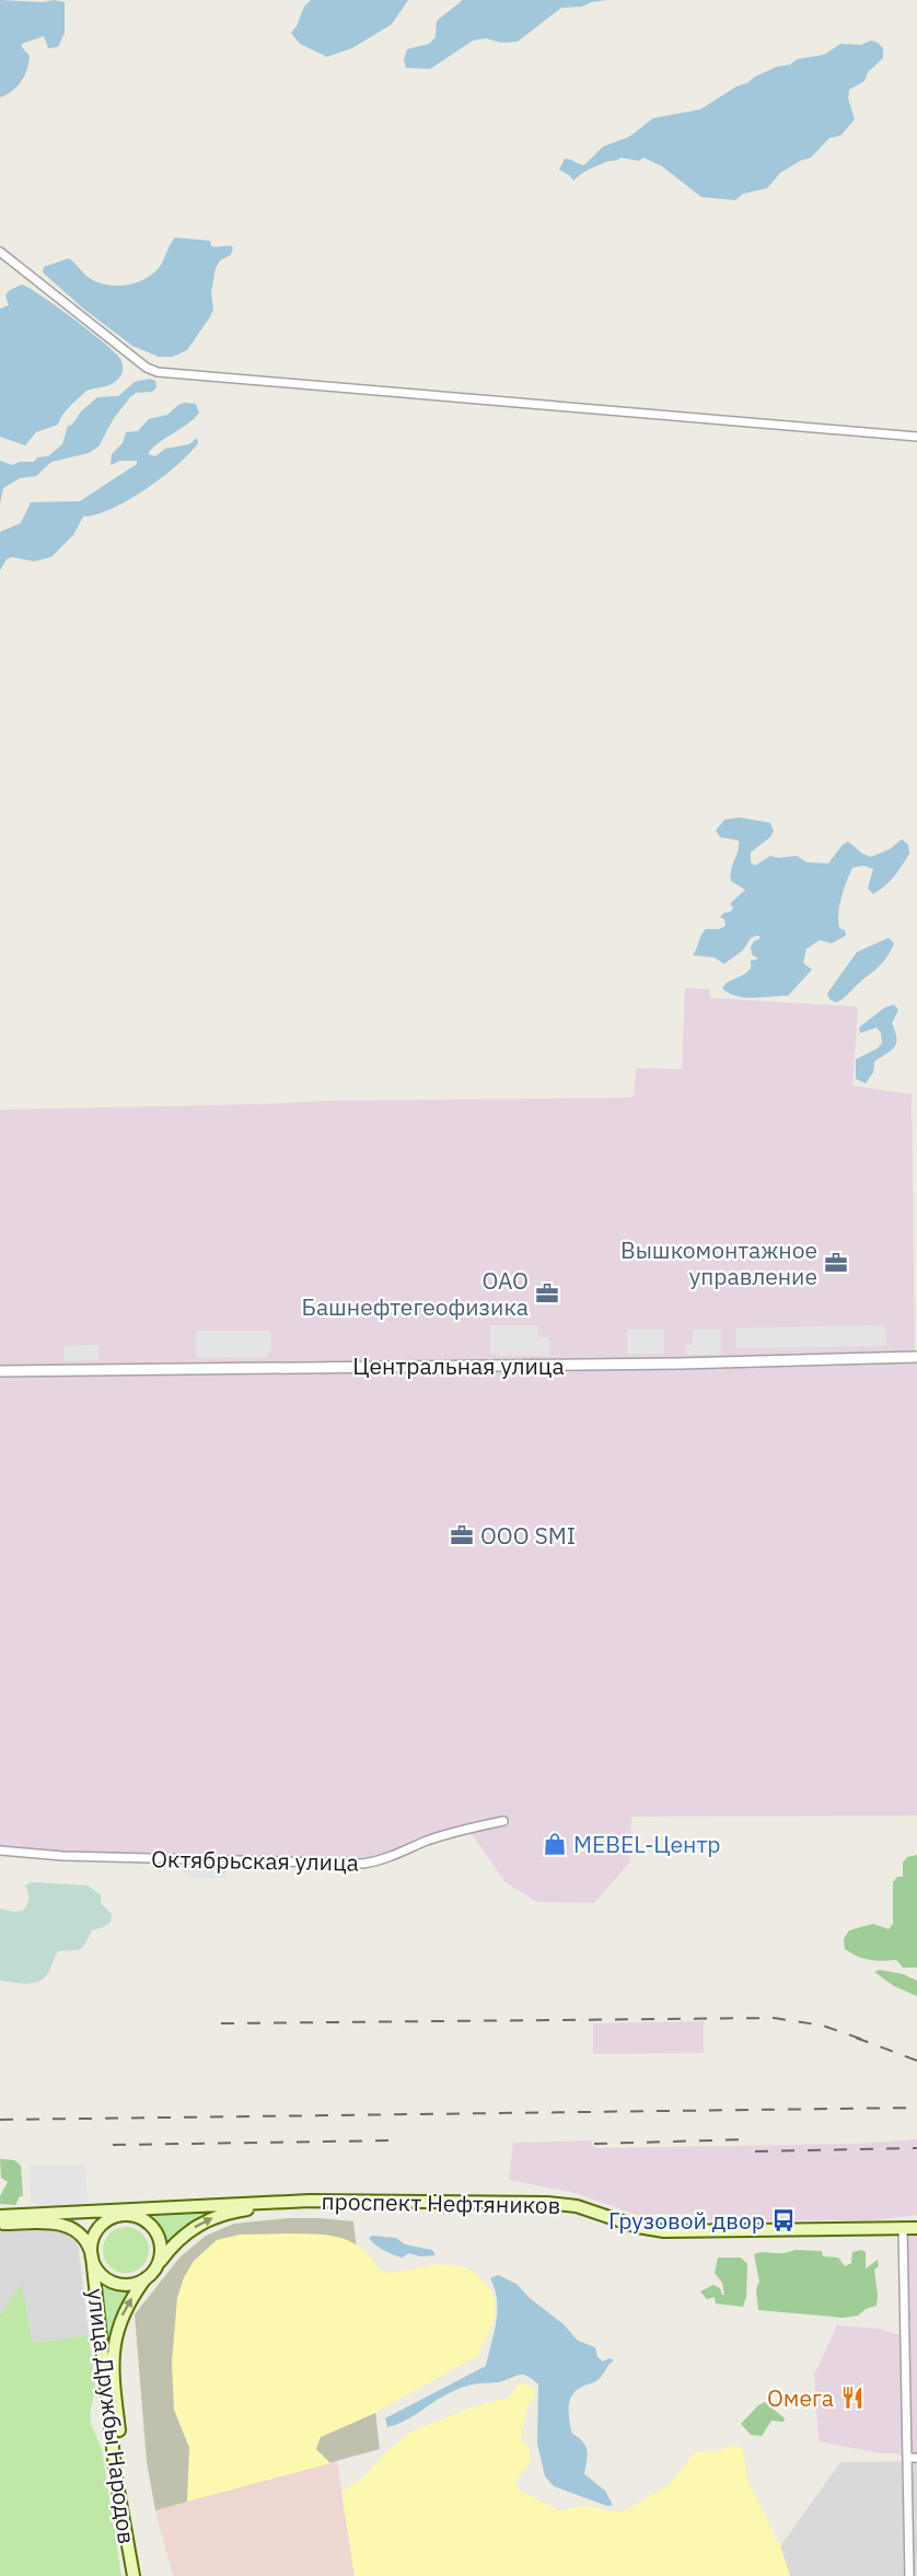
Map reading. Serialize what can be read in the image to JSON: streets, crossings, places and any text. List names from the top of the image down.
{
  "streets": {
    "main road": ["проспект Нефтяников", "улица Дружбы Народов"],
    "street": ["Центральная улица", "Октябрьская улица"]
  },
  "places": {
    "office": ["Вышкомонтажное управление", "ОАО Башнефтегеофизика", "OOO SMI"],
    "shop": ["MEBEL-Центр"],
    "bus stop": ["Грузовой двор"],
    "restaurant": ["Омега"]
  }
}
